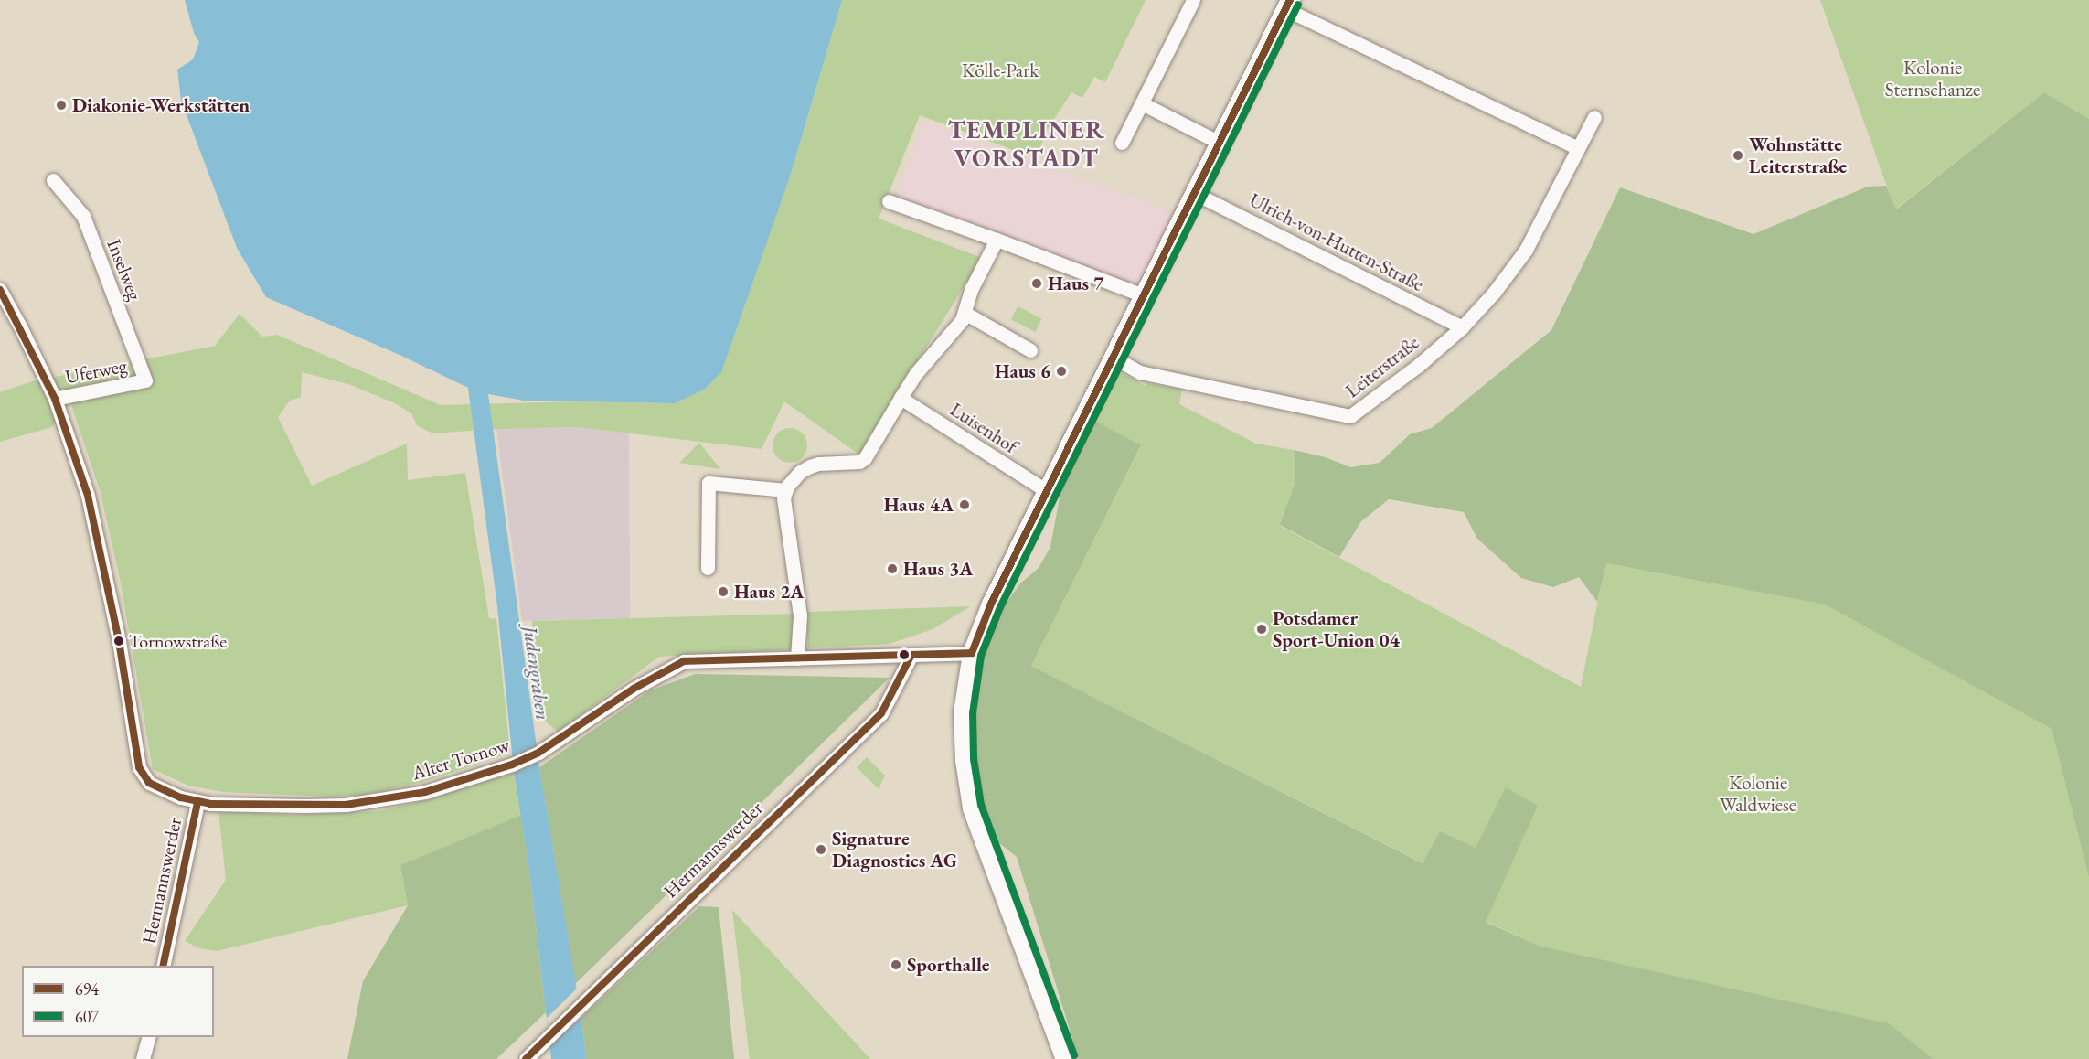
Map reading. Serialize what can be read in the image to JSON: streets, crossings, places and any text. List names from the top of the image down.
{
  "streets": {
    "street": [
      "Ulrich-von-Hutten-Straße",
      "Inselweg",
      "Leiterstraße",
      "Uferweg",
      "Luisenhof",
      "Alter Tornow",
      "Hermannswerder"
    ]
  },
  "crossings": [
    ["Ulrich-von-Hutten-Straße", "Leiterstraße"],
    ["Inselweg", "Uferweg"],
    ["Alter Tornow", "Hermannswerder"]
  ],
  "districts": ["TEMPLINER VORSTADT"],
  "water": ["Judengraben"],
  "parks": ["Kolonie Sternschanze", "Kölle-Park", "Kolonie Waldwiese"],
  "places": [
    "Diakonie-Werkstätten",
    "Wohnstätte Leiterstraße",
    "Haus 7",
    "Haus 6",
    "Haus 4A",
    "Haus 3A",
    "Haus 2A",
    "Potsdamer Sport-Union 04",
    "Tornowstraße",
    "Signature Diagnostics AG",
    "Sporthalle"
  ],
  "lines": ["transit line 694", "transit line 607"],
  "legend": ["694", "607"]
}
